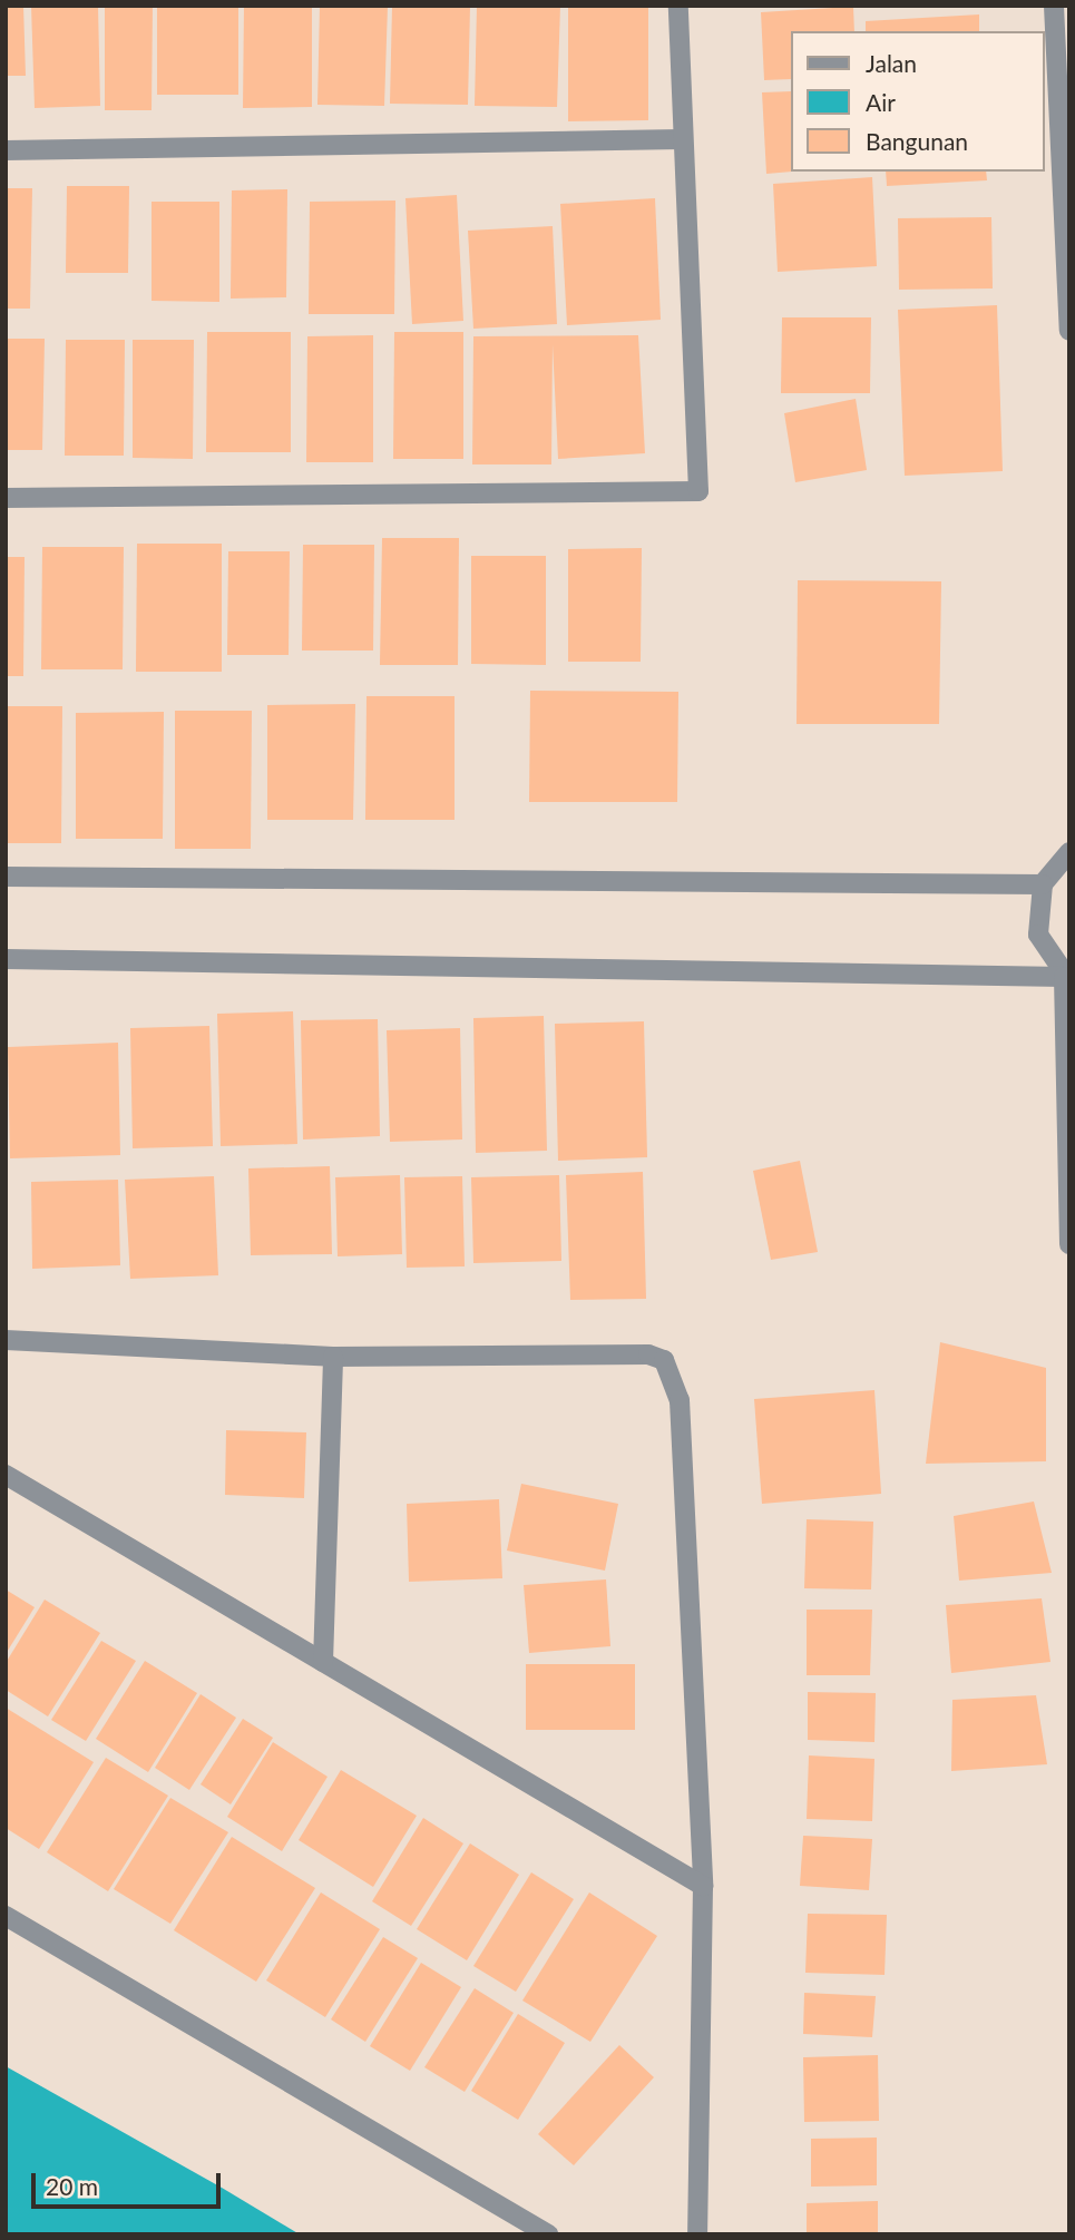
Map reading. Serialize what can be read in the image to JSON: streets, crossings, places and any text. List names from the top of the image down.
{
  "legend": ["Jalan", "Air", "Bangunan"],
  "scale_bar": "20 m"
}
